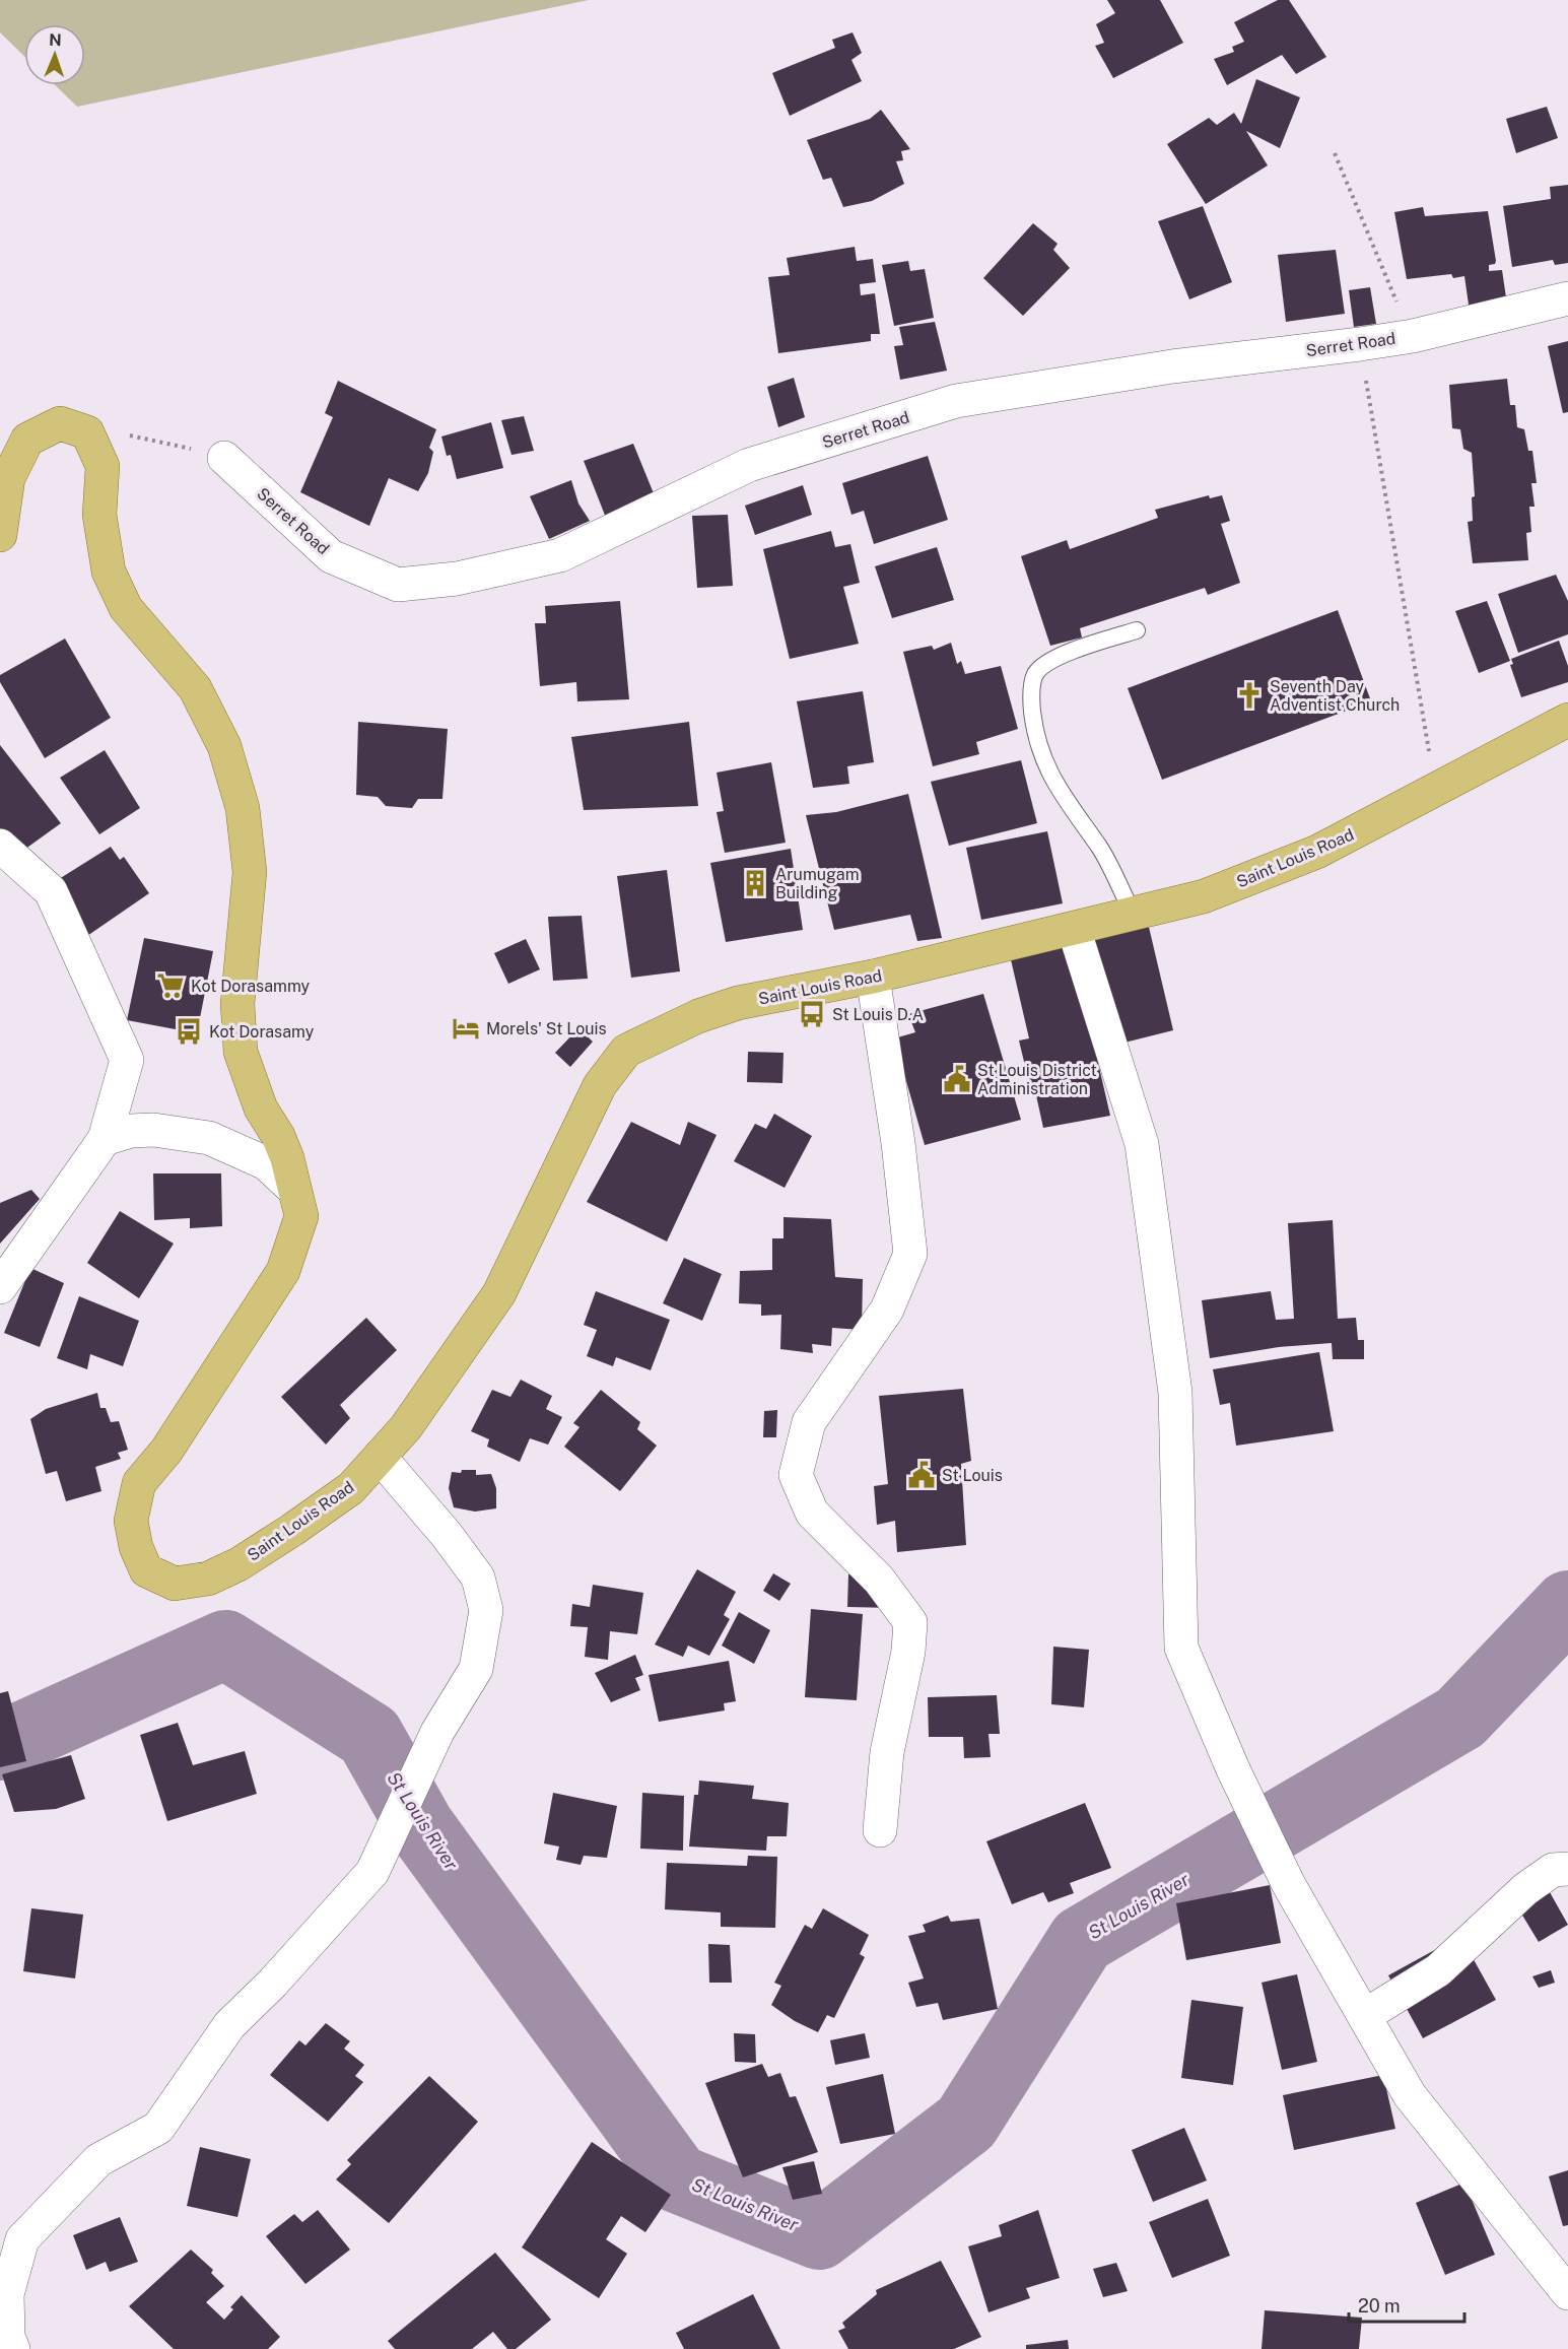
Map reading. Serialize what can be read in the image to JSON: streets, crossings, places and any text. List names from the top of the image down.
{
  "streets": {
    "main road": ["Saint Louis Road"],
    "street": ["Serret Road"]
  },
  "water": ["St Louis River"],
  "places": {
    "church": ["Seventh Day Adventist Church"],
    "building": ["Arumugam Building"],
    "supermarket": ["Kot Dorasammy"],
    "bus stop": ["St Louis D.A", "Kot Dorasamy"],
    "hotel": ["Morels' St Louis"],
    "public building": ["St Louis District Administration", "St Louis"]
  },
  "scale_bar": "20 m",
  "north": "top"
}
